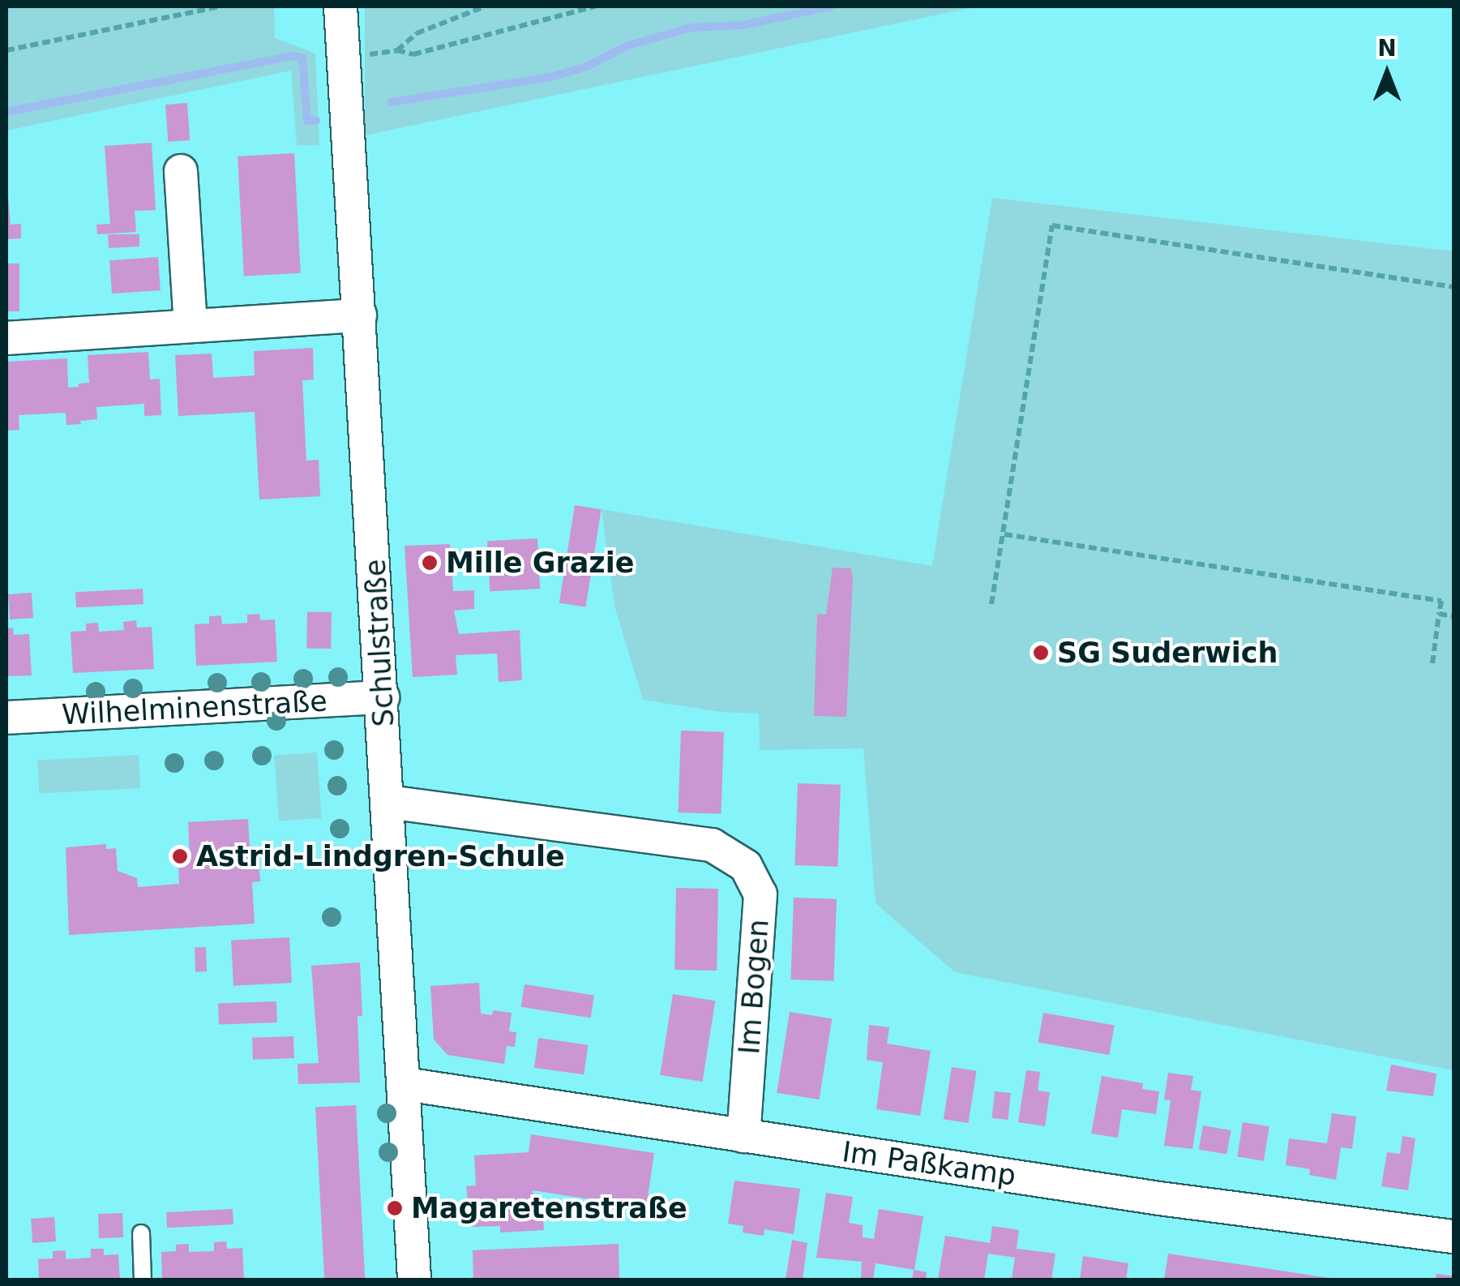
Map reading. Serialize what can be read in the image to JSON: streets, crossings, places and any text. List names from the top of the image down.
{
  "streets": {
    "street": [
      "Schulstraße",
      "Wilhelminenstraße",
      "Im Bogen",
      "Im Paßkamp"
    ]
  },
  "crossings": [
    ["Schulstraße", "Wilhelminenstraße"],
    ["Schulstraße", "Im Bogen"],
    ["Schulstraße", "Im Paßkamp"],
    ["Im Bogen", "Im Paßkamp"]
  ],
  "places": [
    "Mille Grazie",
    "SG Suderwich",
    "Astrid-Lindgren-Schule",
    "Magaretenstraße"
  ],
  "north": "top"
}
